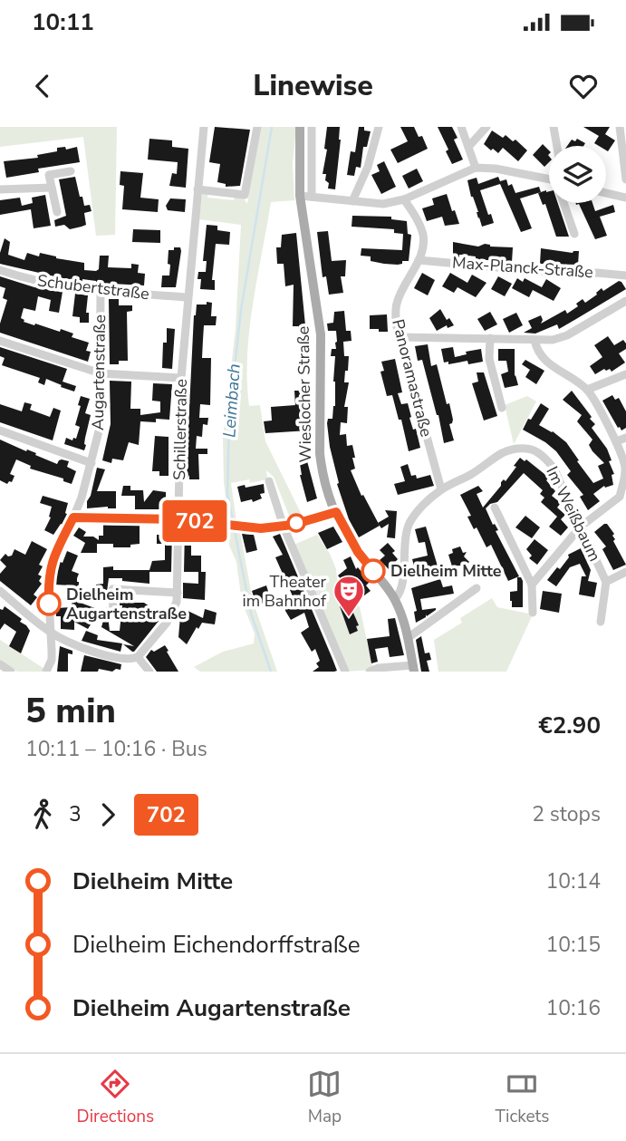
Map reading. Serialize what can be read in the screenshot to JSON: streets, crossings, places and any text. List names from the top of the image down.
{
  "streets": {
    "main road": ["Wieslocher Straße"],
    "street": [
      "Max-Planck-Straße",
      "Schubertstraße",
      "Augartenstraße",
      "Panoramastraße",
      "Schillerstraße",
      "Im Weißbaum"
    ]
  },
  "crossings": [
    ["Max-Planck-Straße", "Panoramastraße"],
    ["Schubertstraße", "Augartenstraße"],
    ["Schubertstraße", "Schillerstraße"],
    ["Augartenstraße", "Schillerstraße"],
    ["Panoramastraße", "Im Weißbaum"],
    ["Wieslocher Straße", "Im Weißbaum"]
  ],
  "water": ["Leimbach"],
  "places": {
    "other": ["Dielheim Mitte", "Dielheim Augartenstraße"],
    "theatre": ["Theater im Bahnhof"]
  },
  "lines": ["bus line 702"],
  "page": {
    "status": "10:11",
    "header": "Linewise",
    "on_map": "702",
    "heading": ["5 min", "10:11 – 10:16 · Bus", "€2.90"],
    "legs": ["3", "702", "2 stops"],
    "list": [
      {
        "name": "Dielheim Mitte",
        "value": "10:14"
      },
      {
        "name": "Dielheim Eichendorffstraße",
        "value": "10:15"
      },
      {
        "name": "Dielheim Augartenstraße",
        "value": "10:16"
      }
    ],
    "tabs": ["Directions", "Map", "Tickets"]
  }
}
